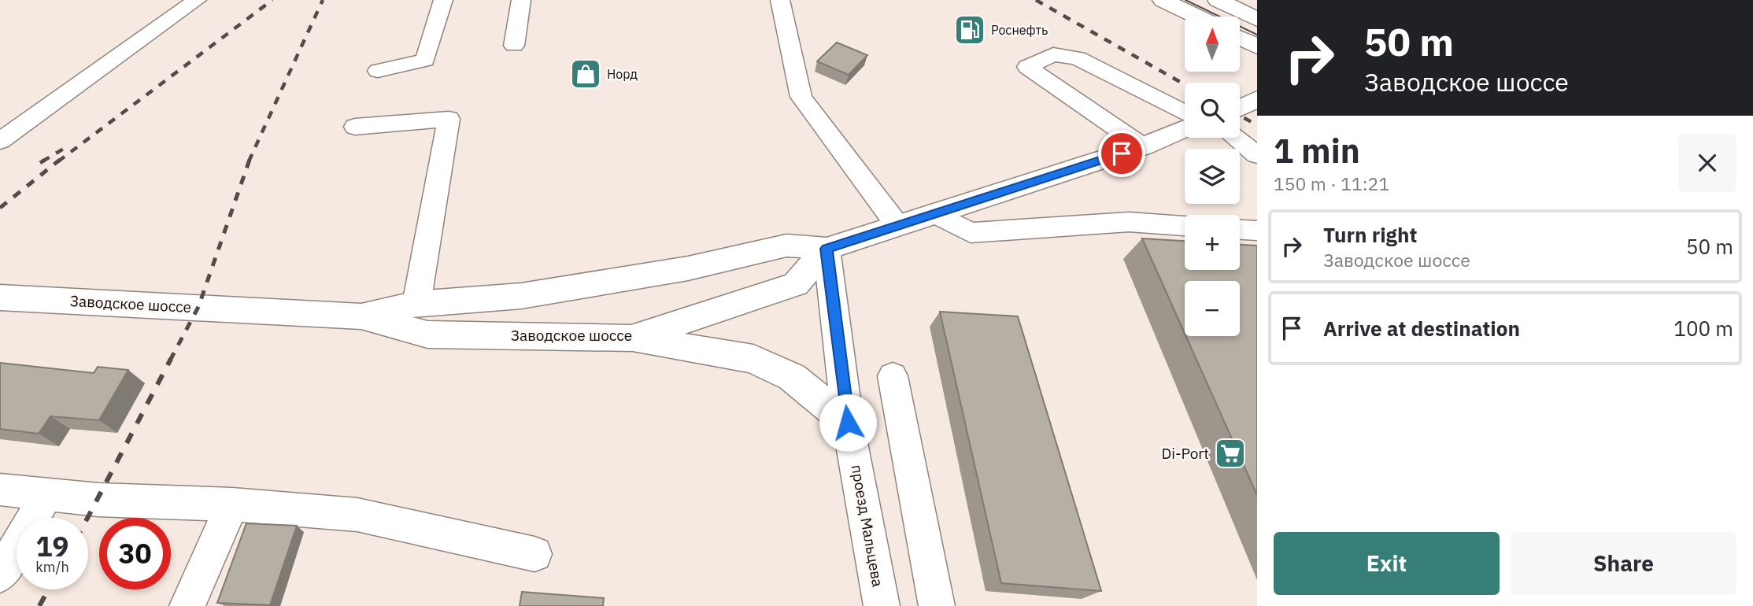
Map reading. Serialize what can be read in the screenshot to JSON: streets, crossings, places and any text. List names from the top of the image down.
{
  "streets": {
    "main road": ["Заводское шоссе"],
    "street": ["проезд Мальцева"]
  },
  "crossings": [
    ["Заводское шоссе", "проезд Мальцева"]
  ],
  "places": {
    "fuel station": ["Роснефть"],
    "shop": ["Норд"],
    "supermarket": ["Di-Port"]
  },
  "north": "top",
  "page": {
    "turn": ["50 m", "Заводское шоссе"],
    "map_buttons": ["+", "−"],
    "heading": ["1 min", "150 m · 11:21"],
    "list": [
      {
        "name": "Turn right",
        "note": "Заводское шоссе",
        "value": "50 m"
      },
      {
        "name": "Arrive at destination",
        "value": "100 m"
      }
    ],
    "speed": "19 km/h",
    "limit": "30",
    "buttons": ["Exit", "Share"]
  }
}
